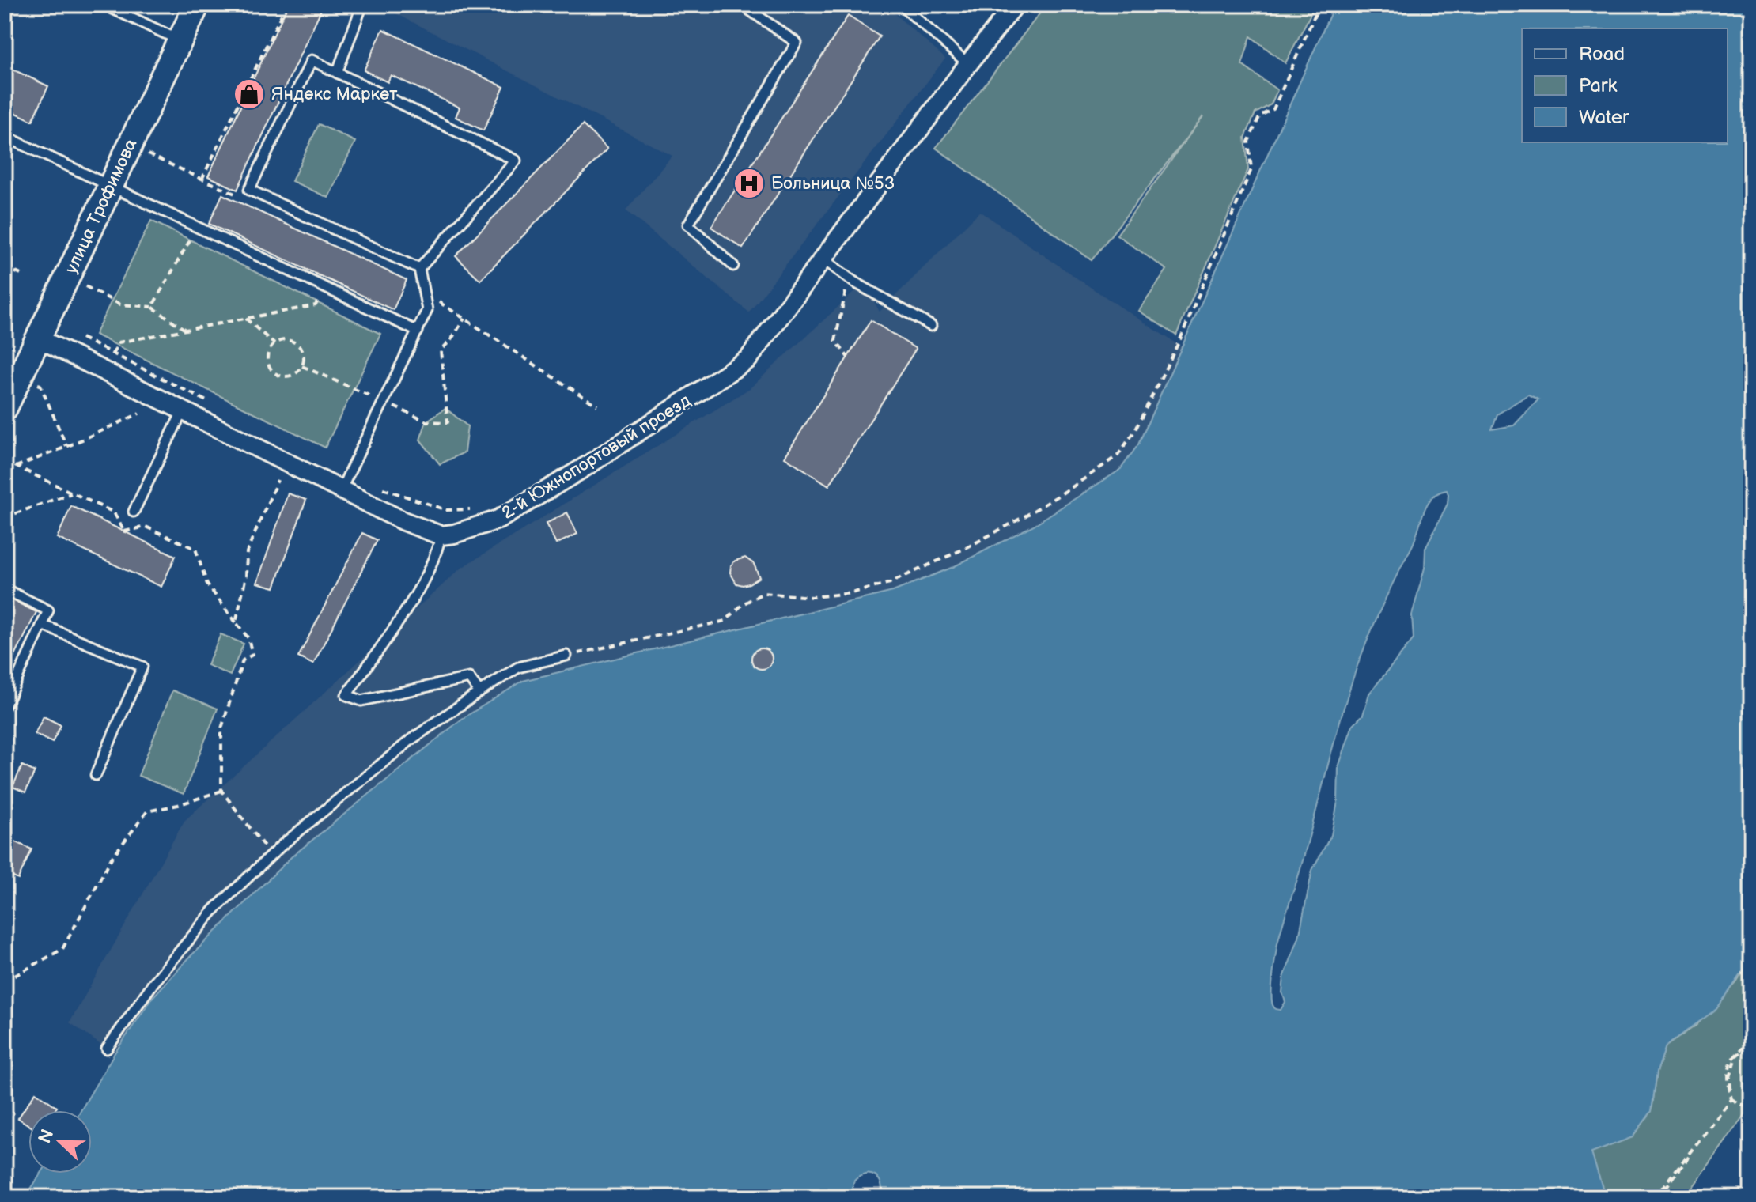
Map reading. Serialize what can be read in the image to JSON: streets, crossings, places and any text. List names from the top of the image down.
{
  "streets": {
    "main road": ["улица Трофимова"],
    "street": ["2-й Южнопортовый проезд"]
  },
  "places": {
    "shop": ["Яндекс Маркет"],
    "hospital": ["Больница №53"]
  },
  "legend": ["Road", "Park", "Water"],
  "north": "left"
}
